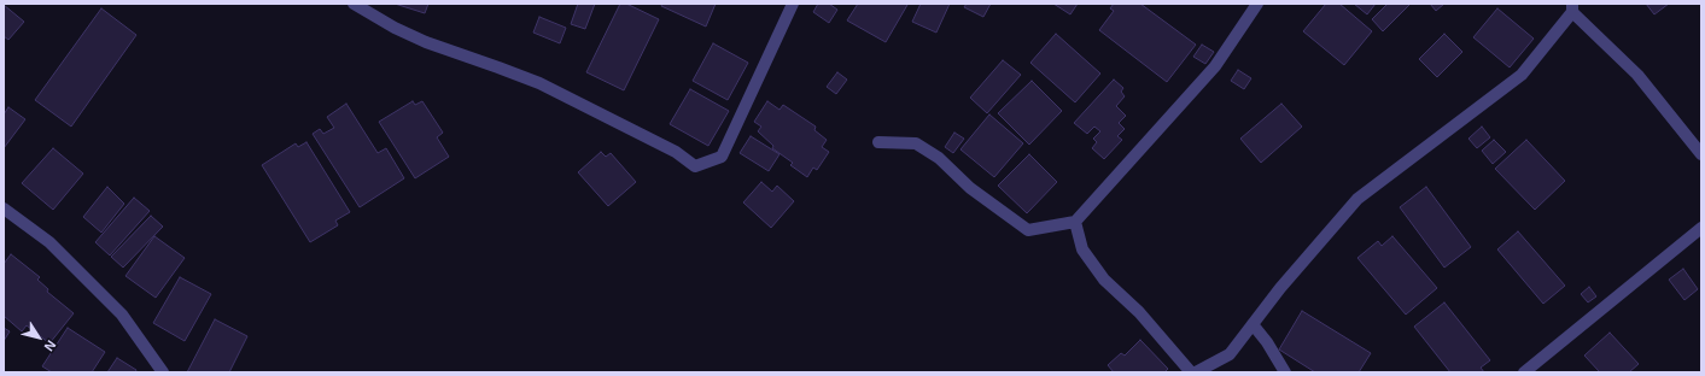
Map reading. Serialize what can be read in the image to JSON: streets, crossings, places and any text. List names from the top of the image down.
{
  "north": "bottom right"
}
